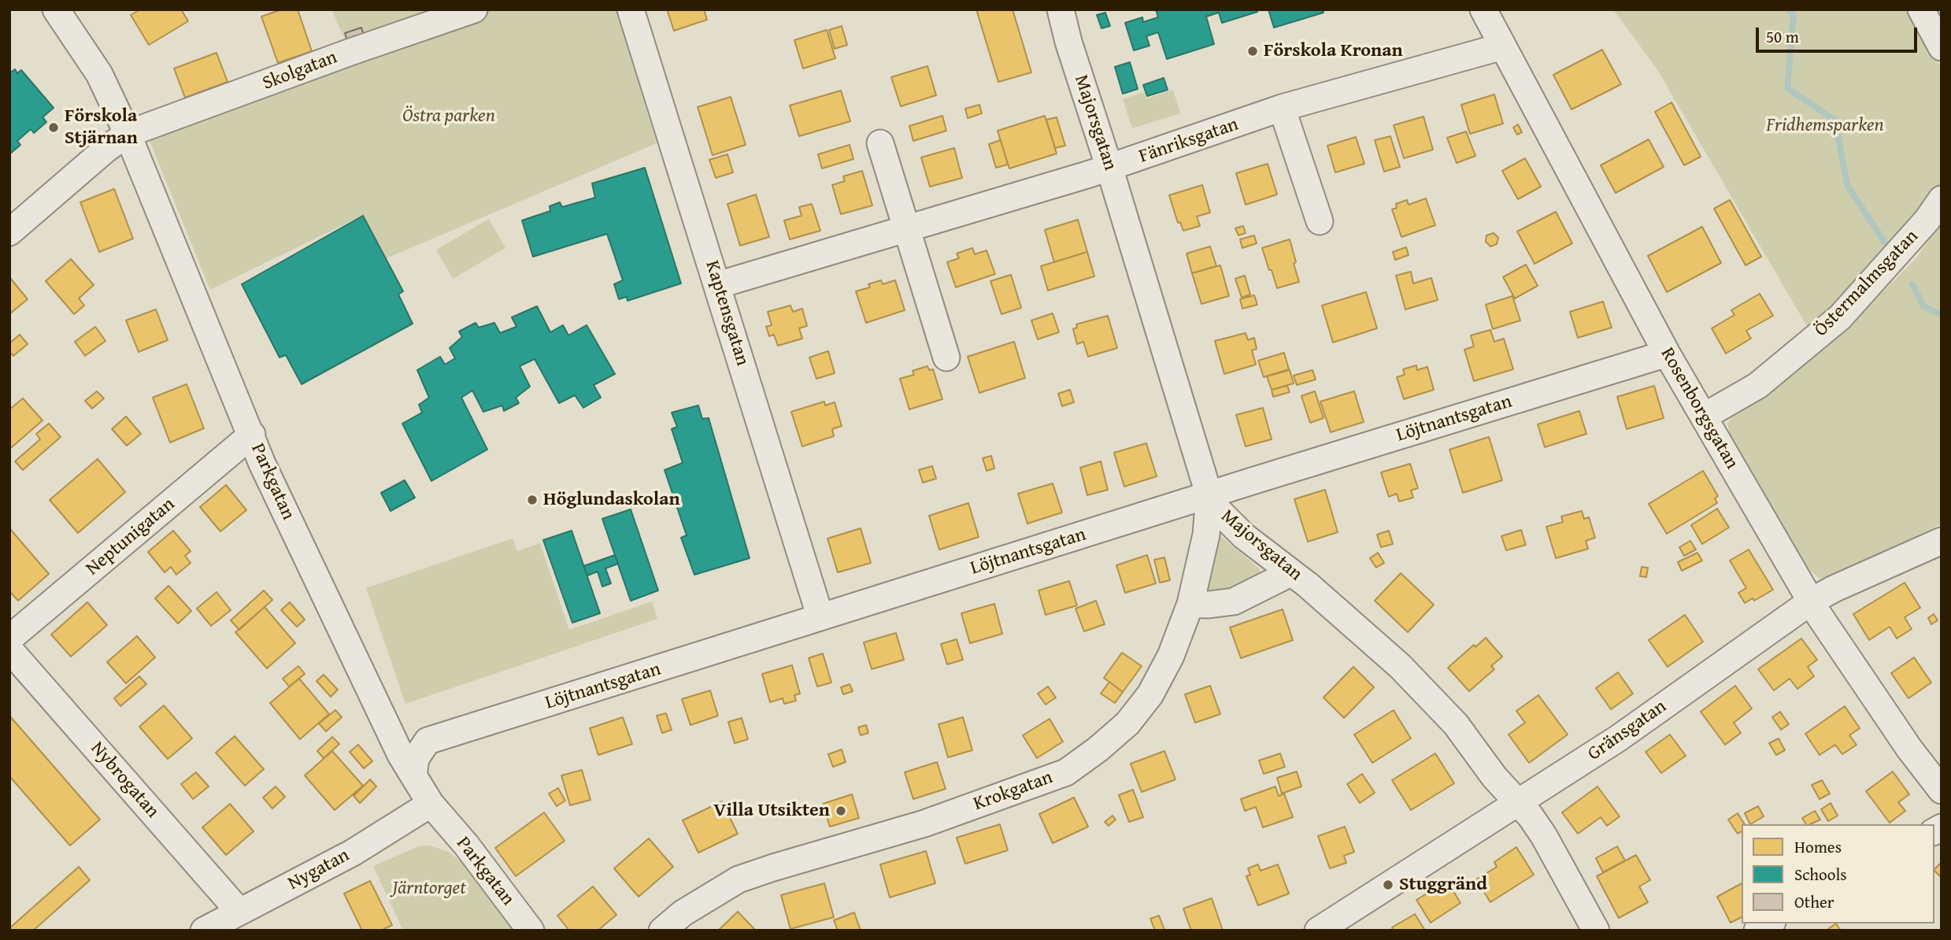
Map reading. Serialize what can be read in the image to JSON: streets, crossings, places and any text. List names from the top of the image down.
{
  "streets": {
    "street": [
      "Skolgatan",
      "Majorsgatan",
      "Fänriksgatan",
      "Östermalmsgatan",
      "Kaptensgatan",
      "Rosenborgsgatan",
      "Löjtnantsgatan",
      "Parkgatan",
      "Neptunigatan",
      "Gränsgatan",
      "Nybrogatan",
      "Krokgatan",
      "Nygatan"
    ]
  },
  "crossings": [
    ["Skolgatan", "Parkgatan"],
    ["Majorsgatan", "Fänriksgatan"],
    ["Majorsgatan", "Löjtnantsgatan"],
    ["Majorsgatan", "Gränsgatan"],
    ["Majorsgatan", "Krokgatan"],
    ["Fänriksgatan", "Kaptensgatan"],
    ["Fänriksgatan", "Rosenborgsgatan"],
    ["Östermalmsgatan", "Rosenborgsgatan"],
    ["Kaptensgatan", "Löjtnantsgatan"],
    ["Rosenborgsgatan", "Löjtnantsgatan"],
    ["Rosenborgsgatan", "Gränsgatan"],
    ["Löjtnantsgatan", "Parkgatan"],
    ["Löjtnantsgatan", "Krokgatan"],
    ["Parkgatan", "Neptunigatan"],
    ["Parkgatan", "Nygatan"],
    ["Nybrogatan", "Nygatan"]
  ],
  "parks": ["Östra parken", "Fridhemsparken", "Järntorget"],
  "places": [
    "Förskola Kronan",
    "Förskola Stjärnan",
    "Höglundaskolan",
    "Villa Utsikten",
    "Stuggränd"
  ],
  "legend": ["Homes", "Schools", "Other"],
  "scale_bar": "50 m"
}
